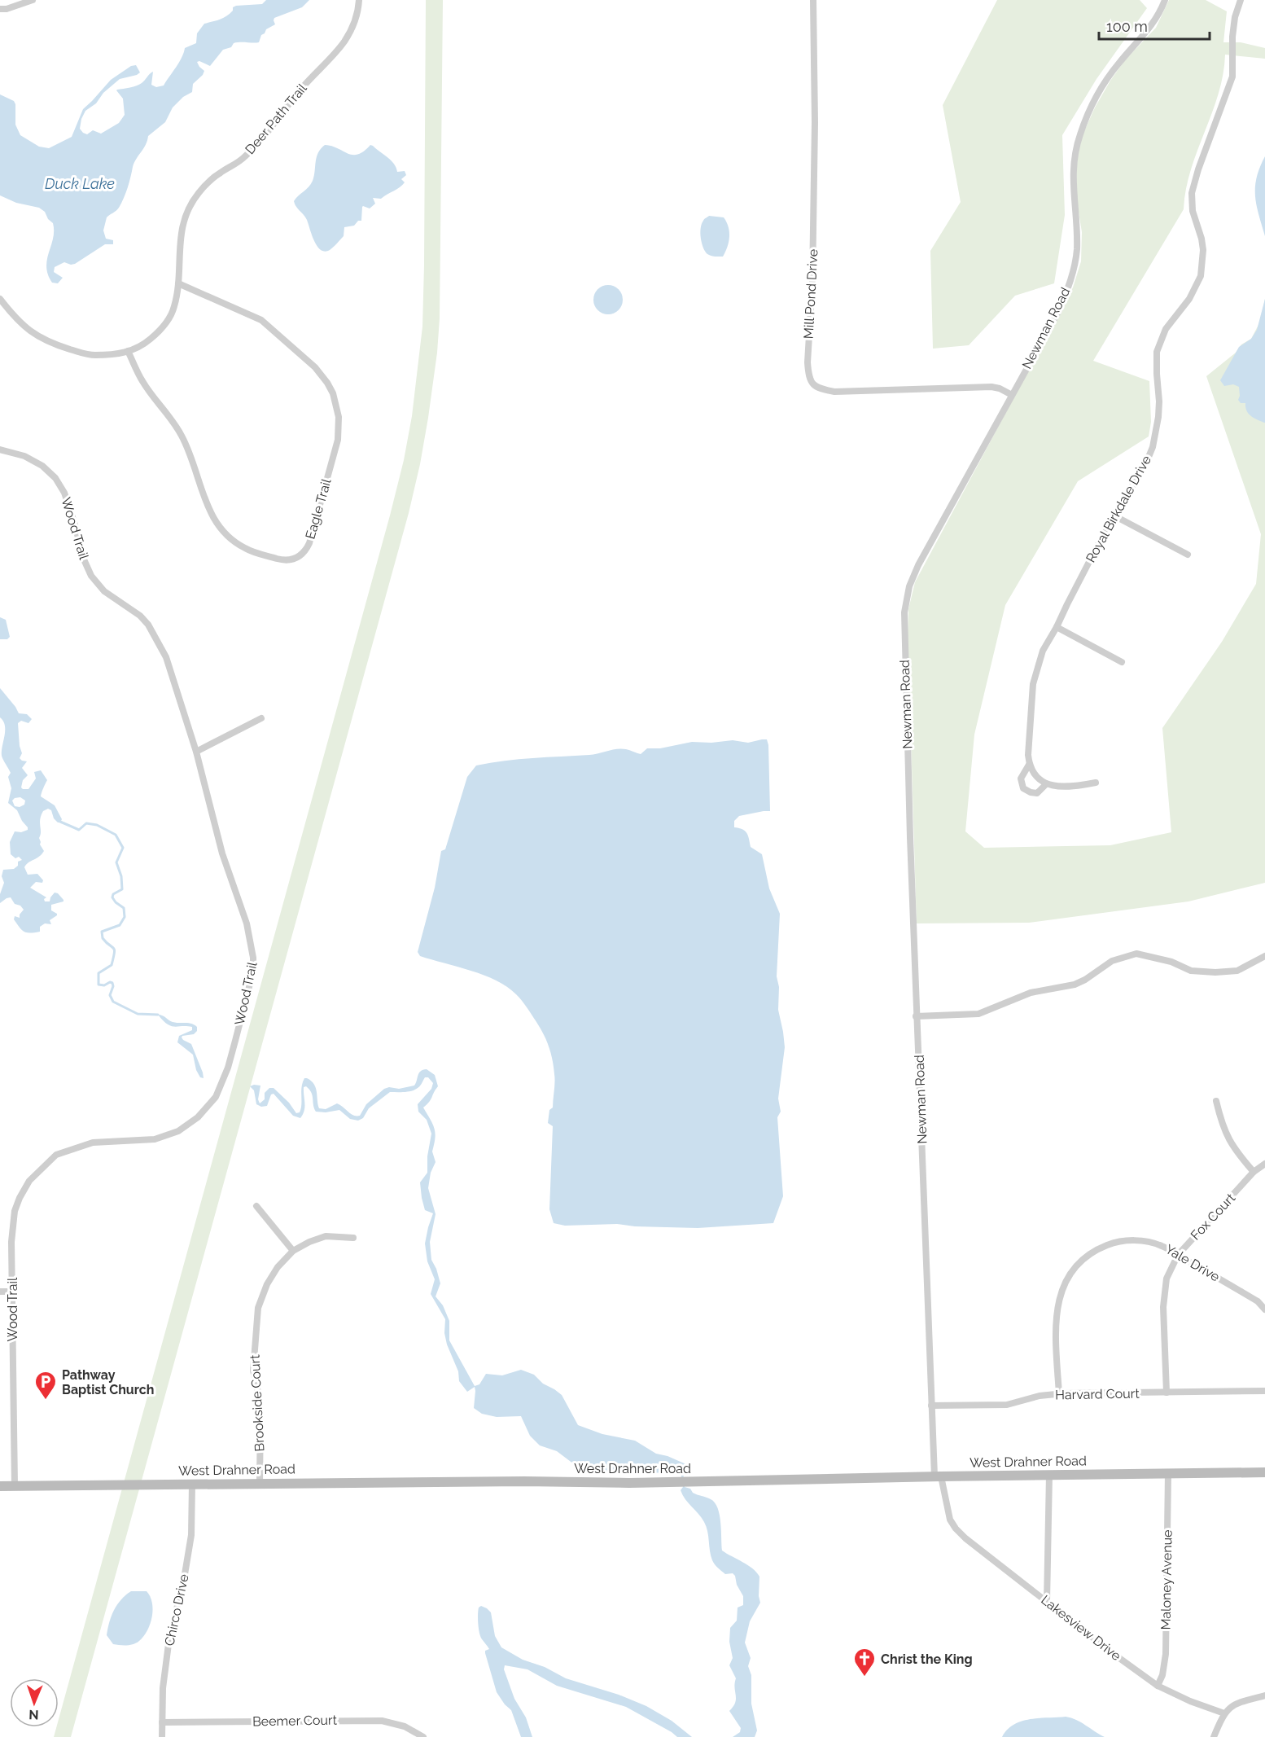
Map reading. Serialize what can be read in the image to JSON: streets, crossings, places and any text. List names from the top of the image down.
{
  "streets": {
    "street": [
      "Deer Path Trail",
      "Mill Pond Drive",
      "Newman Road",
      "Eagle Trail",
      "Royal Birkdale Drive",
      "Wood Trail",
      "Fox Court",
      "Yale Drive",
      "Harvard Court",
      "Brookside Court",
      "West Drahner Road",
      "Maloney Avenue",
      "Chirco Drive",
      "Lakesview Drive",
      "Beemer Court"
    ]
  },
  "crossings": [
    ["Deer Path Trail", "Eagle Trail"],
    ["Mill Pond Drive", "Newman Road"],
    ["Newman Road", "Harvard Court"],
    ["Newman Road", "West Drahner Road"],
    ["Newman Road", "Lakesview Drive"],
    ["Wood Trail", "West Drahner Road"],
    ["Fox Court", "Yale Drive"],
    ["Fox Court", "Harvard Court"],
    ["Yale Drive", "Harvard Court"],
    ["Brookside Court", "West Drahner Road"],
    ["West Drahner Road", "Maloney Avenue"],
    ["West Drahner Road", "Chirco Drive"],
    ["West Drahner Road", "Lakesview Drive"],
    ["Maloney Avenue", "Lakesview Drive"],
    ["Chirco Drive", "Beemer Court"]
  ],
  "water": ["Duck Lake"],
  "places": {
    "parking": ["Pathway Baptist Church"],
    "church": ["Christ the King"]
  },
  "scale_bar": "100 m",
  "north": "bottom"
}
